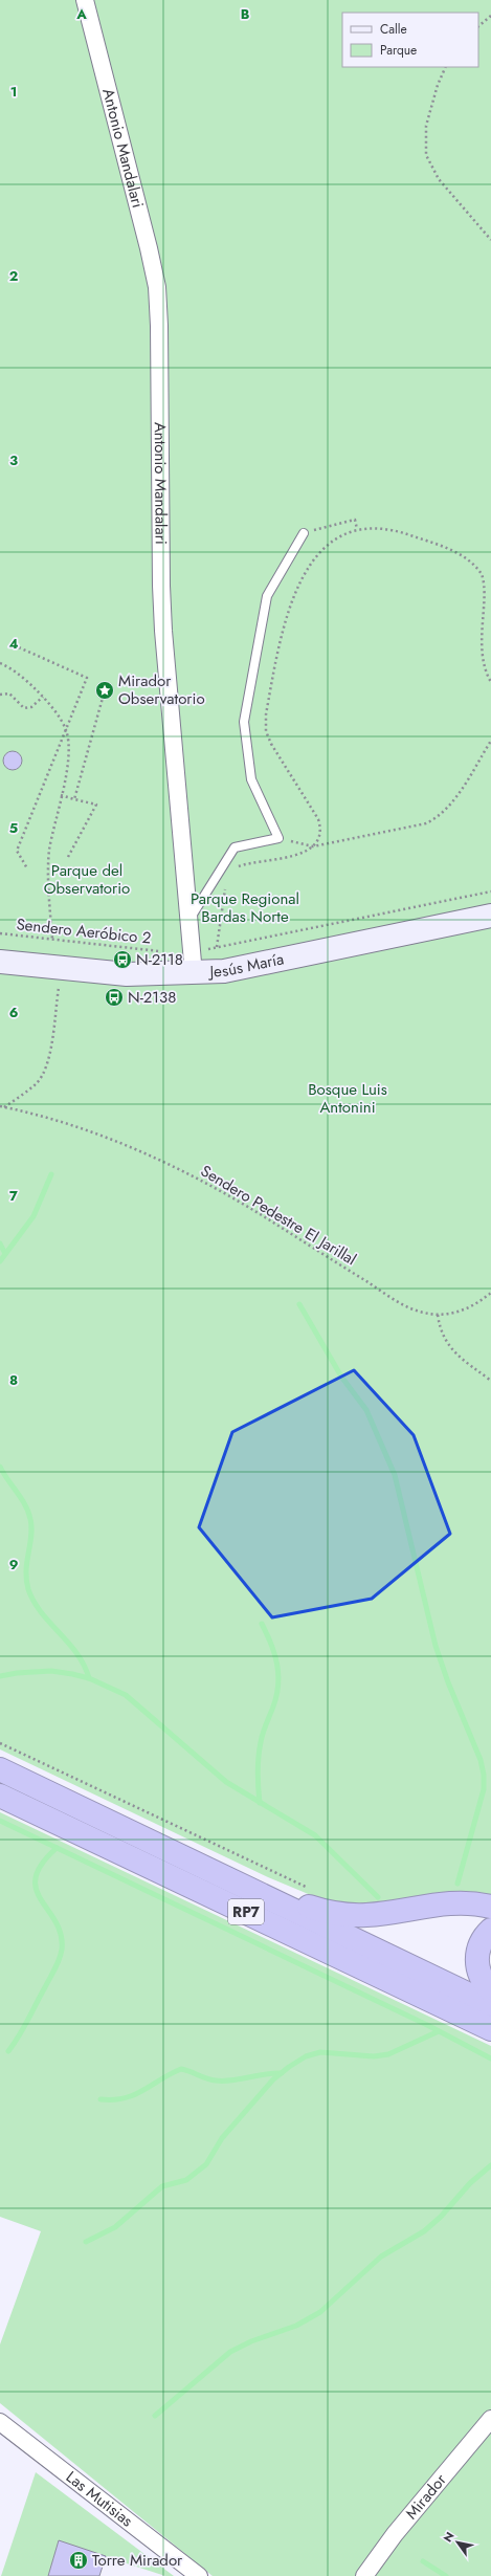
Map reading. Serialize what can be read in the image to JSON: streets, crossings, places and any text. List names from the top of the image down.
{
  "streets": {
    "highway": ["RP7"],
    "main road": ["Jesús María"],
    "street": ["Antonio Mandalari", "Mirador", "Las Mutisias"],
    "path": ["Sendero Aeróbico 2", "Sendero Pedestre El Jarillal"]
  },
  "crossings": [
    ["Antonio Mandalari", "Jesús María"]
  ],
  "parks": ["Parque del Observatorio", "Parque Regional Bardas Norte", "Bosque Luis Antonini"],
  "places": {
    "place": ["Mirador Observatorio"],
    "bus stop": ["N-2118", "N-2138"],
    "building": ["Torre Mirador"]
  },
  "legend": ["Calle", "Parque"],
  "north": "top left",
  "grid": {
    "columns": ["A", "B"],
    "rows": [
      "1",
      "2",
      "3",
      "4",
      "5",
      "6",
      "7",
      "8",
      "9"
    ]
  }
}
